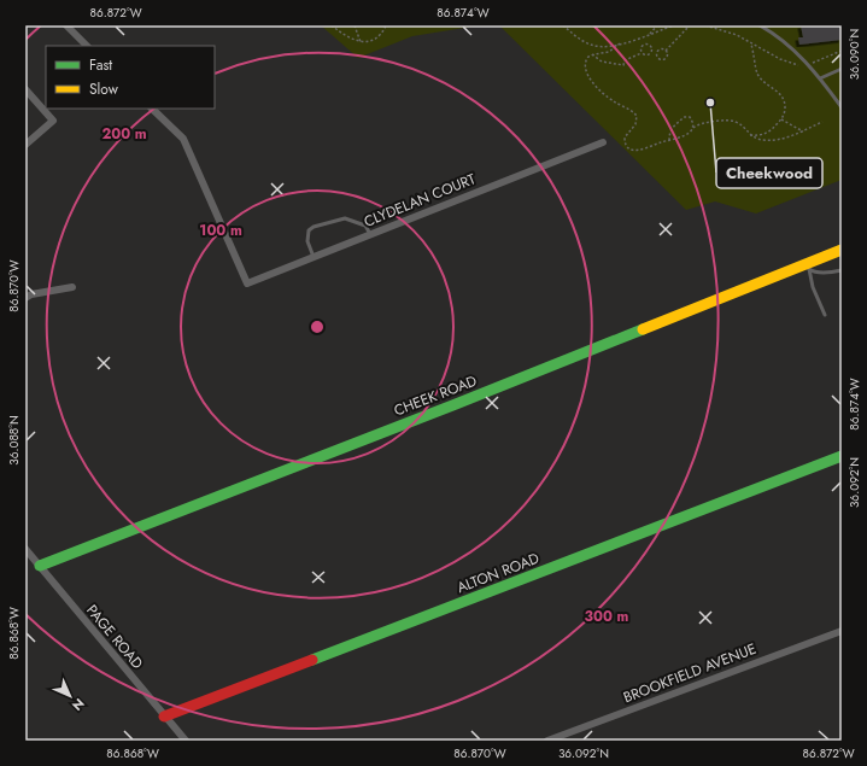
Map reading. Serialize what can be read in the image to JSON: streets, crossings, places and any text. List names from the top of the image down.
{
  "streets": {
    "street": [
      "CLYDELAN COURT",
      "CHEEK ROAD",
      "ALTON ROAD",
      "PAGE ROAD",
      "BROOKFIELD AVENUE"
    ]
  },
  "crossings": [
    ["CHEEK ROAD", "PAGE ROAD"],
    ["ALTON ROAD", "PAGE ROAD"]
  ],
  "places": ["Cheekwood"],
  "legend": ["Fast", "Slow"],
  "north": "bottom right",
  "coordinates": [
    "86.872°W",
    "86.874°W",
    "36.090°N",
    "86.870°W",
    "36.088°N",
    "36.092°N",
    "86.868°W"
  ],
  "rings": ["200 m", "100 m", "300 m"]
}
